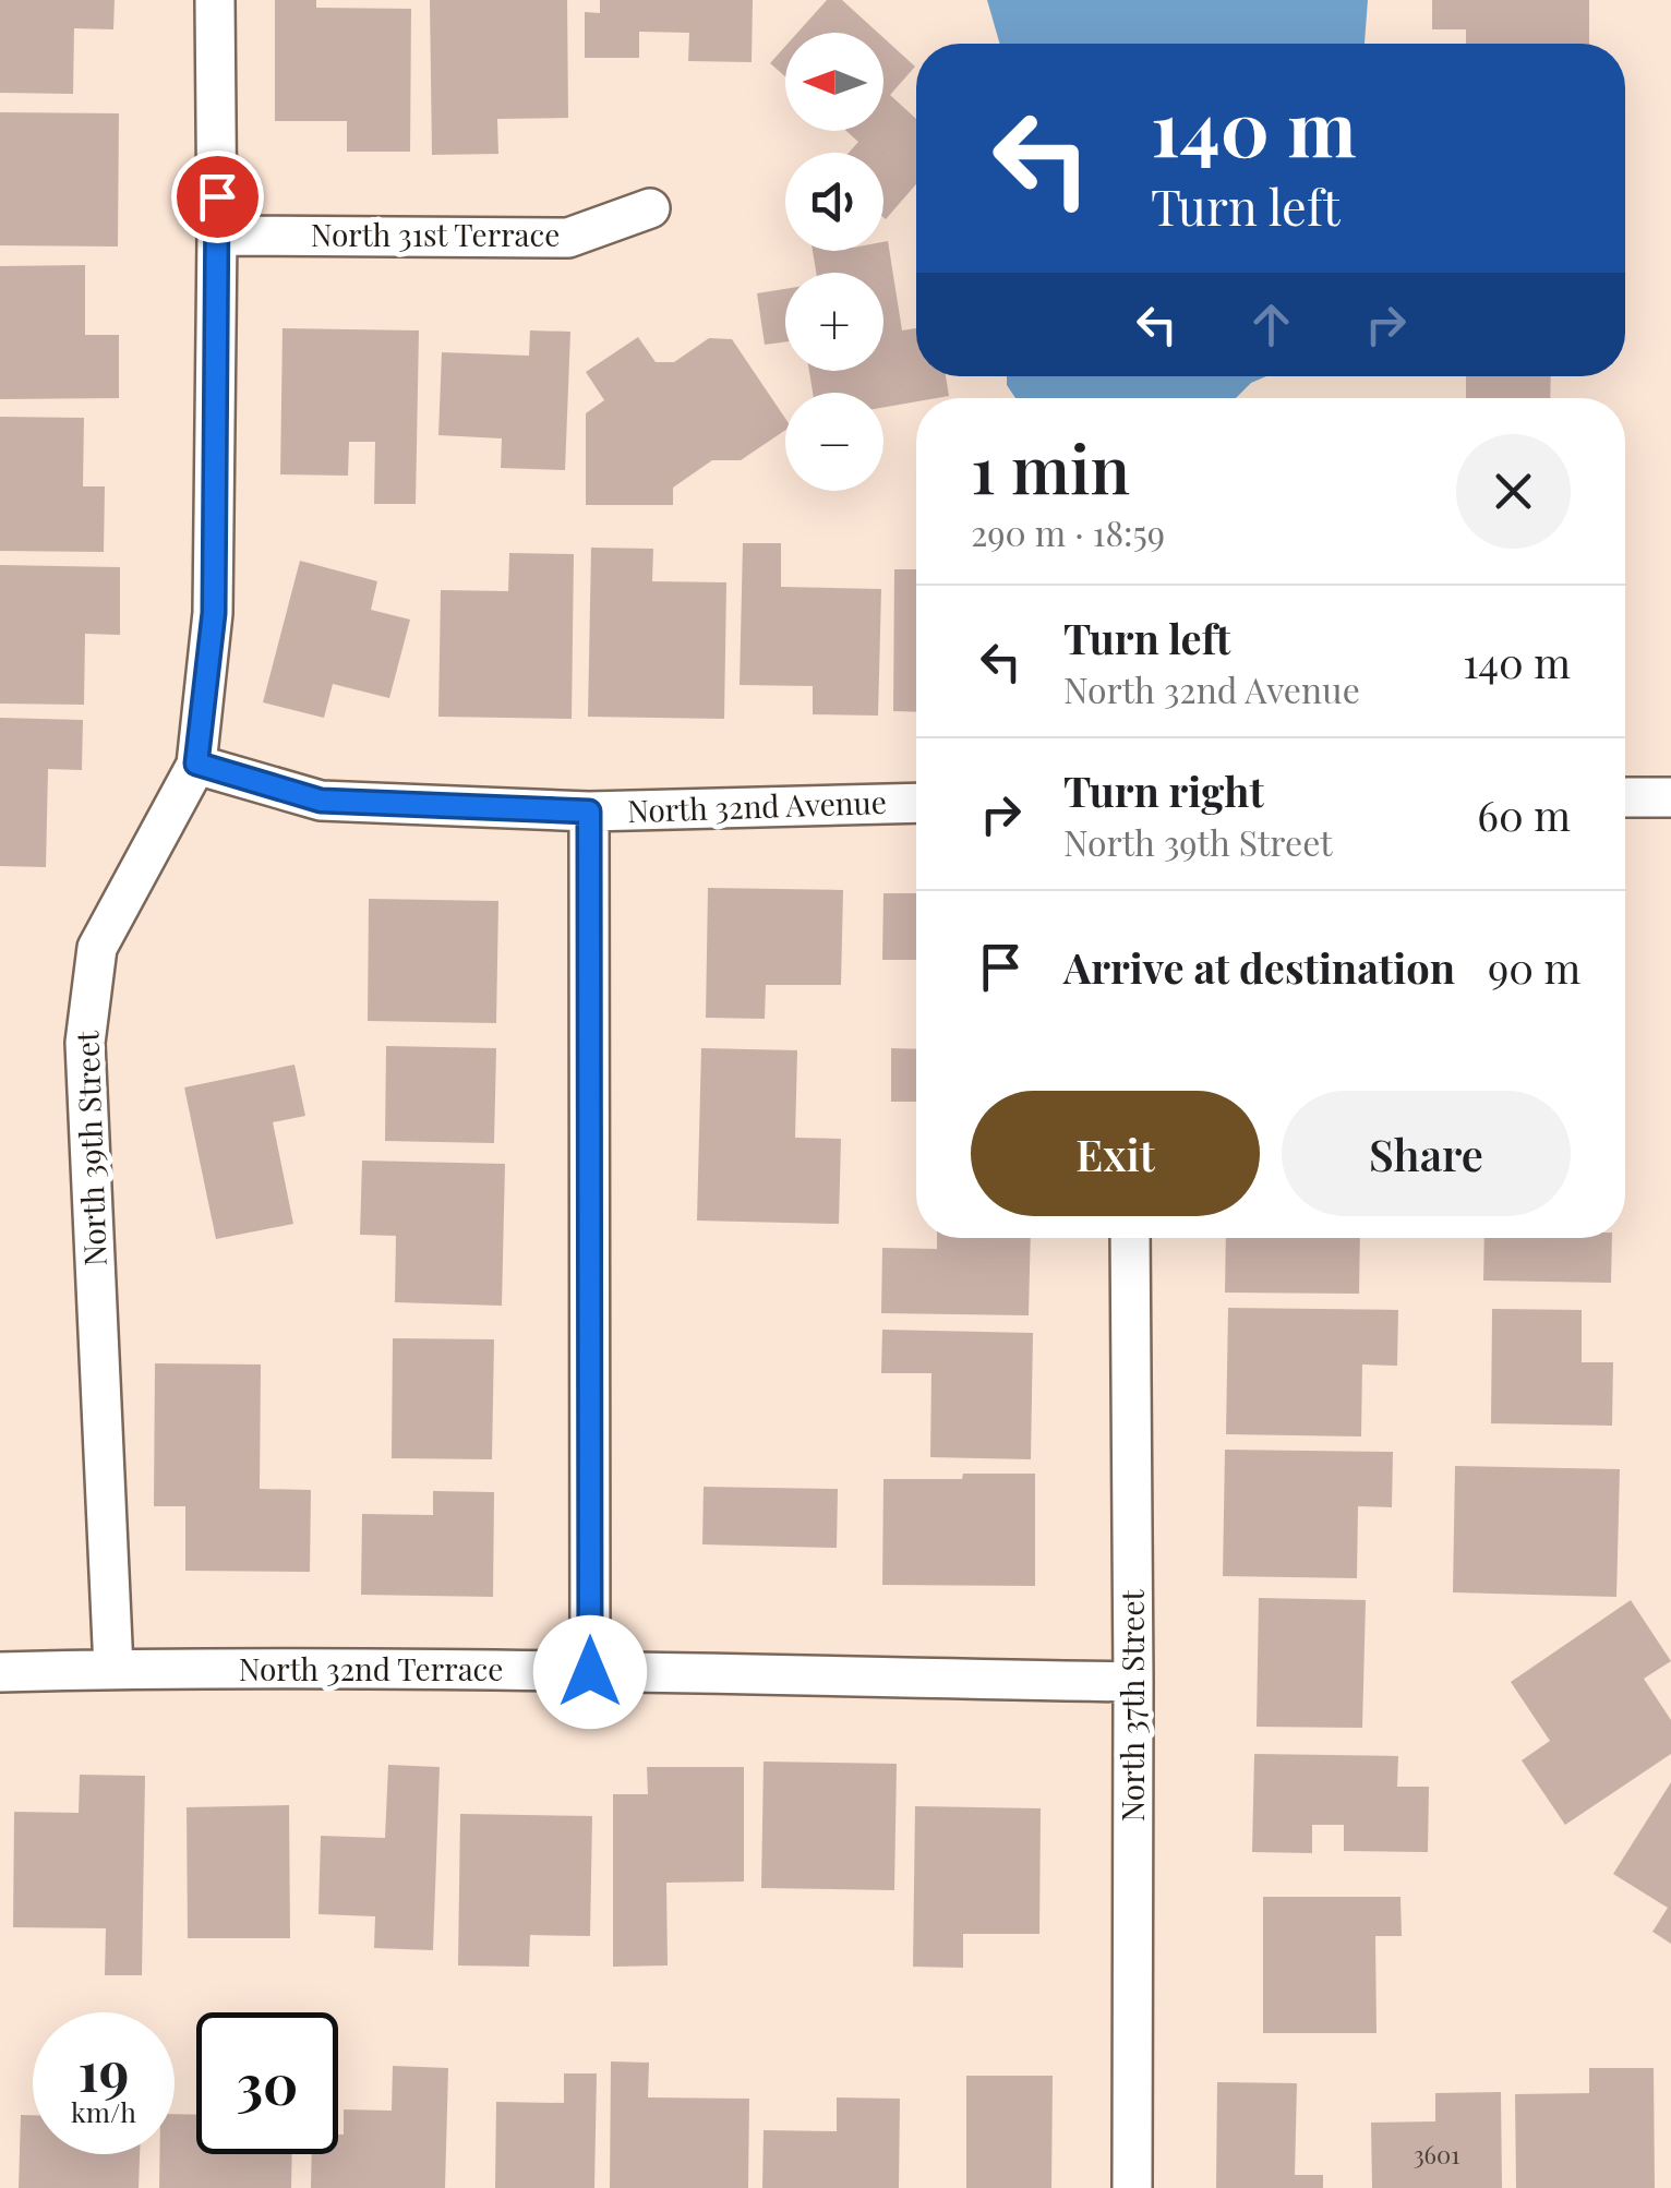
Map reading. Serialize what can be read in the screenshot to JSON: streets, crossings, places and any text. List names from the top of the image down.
{
  "streets": {
    "street": [
      "North 31st Terrace",
      "North 32nd Avenue",
      "North 39th Street",
      "North 32nd Terrace",
      "North 37th Street"
    ]
  },
  "crossings": [
    ["North 31st Terrace", "North 39th Street"],
    ["North 32nd Avenue", "North 39th Street"],
    ["North 39th Street", "North 32nd Terrace"],
    ["North 32nd Terrace", "North 37th Street"]
  ],
  "house_numbers": ["3601"],
  "north": "left",
  "page": {
    "map_buttons": ["+", "−"],
    "turn": ["140 m", "Turn left"],
    "heading": ["1 min", "290 m · 18:59"],
    "list": [
      {
        "name": "Turn left",
        "note": "North 32nd Avenue",
        "value": "140 m"
      },
      {
        "name": "Turn right",
        "note": "North 39th Street",
        "value": "60 m"
      },
      {
        "name": "Arrive at destination",
        "value": "90 m"
      }
    ],
    "buttons": ["Exit", "Share"],
    "speed": "19 km/h",
    "limit": "30"
  }
}
